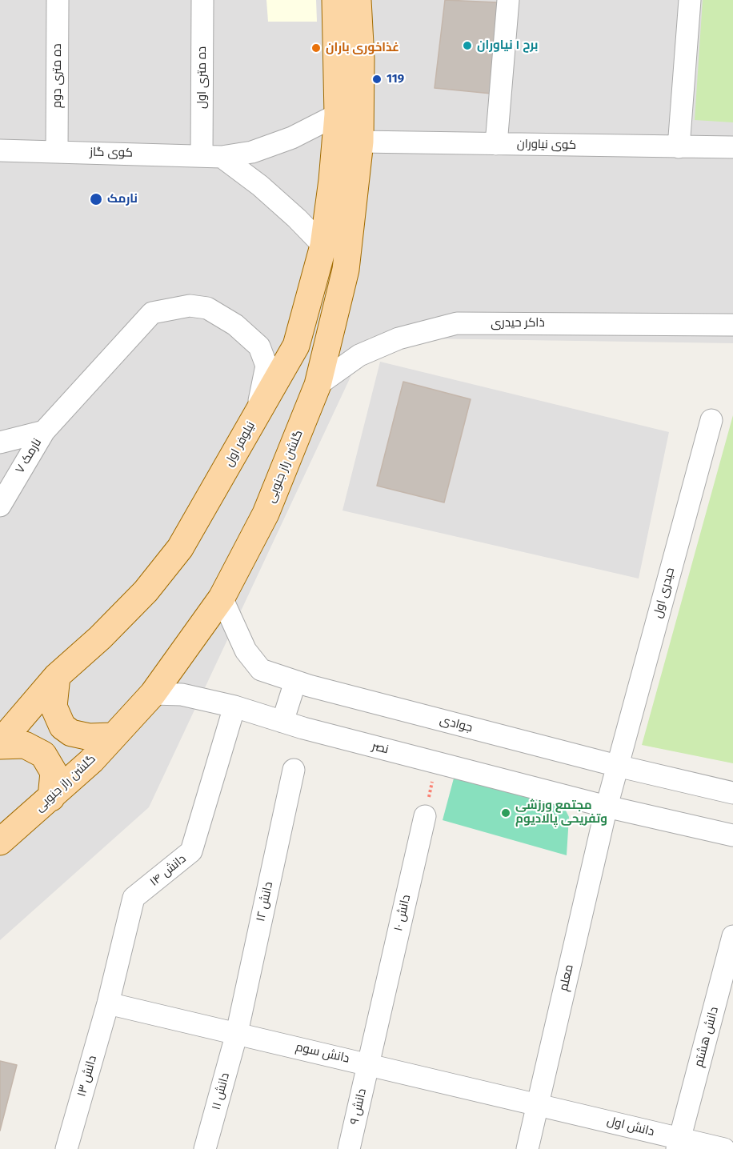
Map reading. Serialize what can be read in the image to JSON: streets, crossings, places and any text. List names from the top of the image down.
{
  "streets": {
    "main road": ["نیلوفر اول", "گلشن راز جنوبی"],
    "street": [
      "ده متری دوم",
      "ده متری اول",
      "کوی نیاوران",
      "کوی گاز",
      "ذاکر حیدری",
      "نارمک ۷",
      "حیدری اول",
      "جوادی",
      "نصر",
      "دانش ۱۴",
      "دانش ۱۲",
      "دانش ۱۰",
      "معلم",
      "دانش هشتم",
      "دانش سوم",
      "دانش ۱۳",
      "دانش ۱۱",
      "دانش ۹",
      "دانش اول"
    ]
  },
  "crossings": [
    ["ده متری دوم", "کوی گاز"],
    ["ده متری اول", "کوی گاز"],
    ["کوی نیاوران", "گلشن راز جنوبی"],
    ["کوی گاز", "گلشن راز جنوبی"],
    ["ذاکر حیدری", "گلشن راز جنوبی"],
    ["نیلوفر اول", "نارمک ۷"],
    ["نیلوفر اول", "گلشن راز جنوبی"],
    ["گلشن راز جنوبی", "جوادی"],
    ["گلشن راز جنوبی", "نصر"],
    ["حیدری اول", "جوادی"],
    ["حیدری اول", "نصر"],
    ["حیدری اول", "معلم"],
    ["نصر", "دانش ۱۴"],
    ["نصر", "معلم"],
    ["دانش ۱۴", "دانش سوم"],
    ["دانش ۱۴", "دانش ۱۳"],
    ["دانش ۱۲", "دانش سوم"],
    ["دانش ۱۲", "دانش ۱۱"],
    ["دانش ۱۰", "دانش سوم"],
    ["دانش ۱۰", "دانش ۹"],
    ["معلم", "دانش سوم"],
    ["معلم", "دانش اول"],
    ["دانش هشتم", "دانش اول"],
    ["دانش سوم", "دانش ۱۳"],
    ["دانش سوم", "دانش ۱۱"],
    ["دانش سوم", "دانش ۹"],
    ["دانش سوم", "دانش اول"]
  ],
  "places": [
    "برح ۱ نیاوران",
    "غذاخوری باران",
    "119",
    "نارمک",
    "مجتمع ورزشی وتفریحی پالادیوم"
  ]
}
